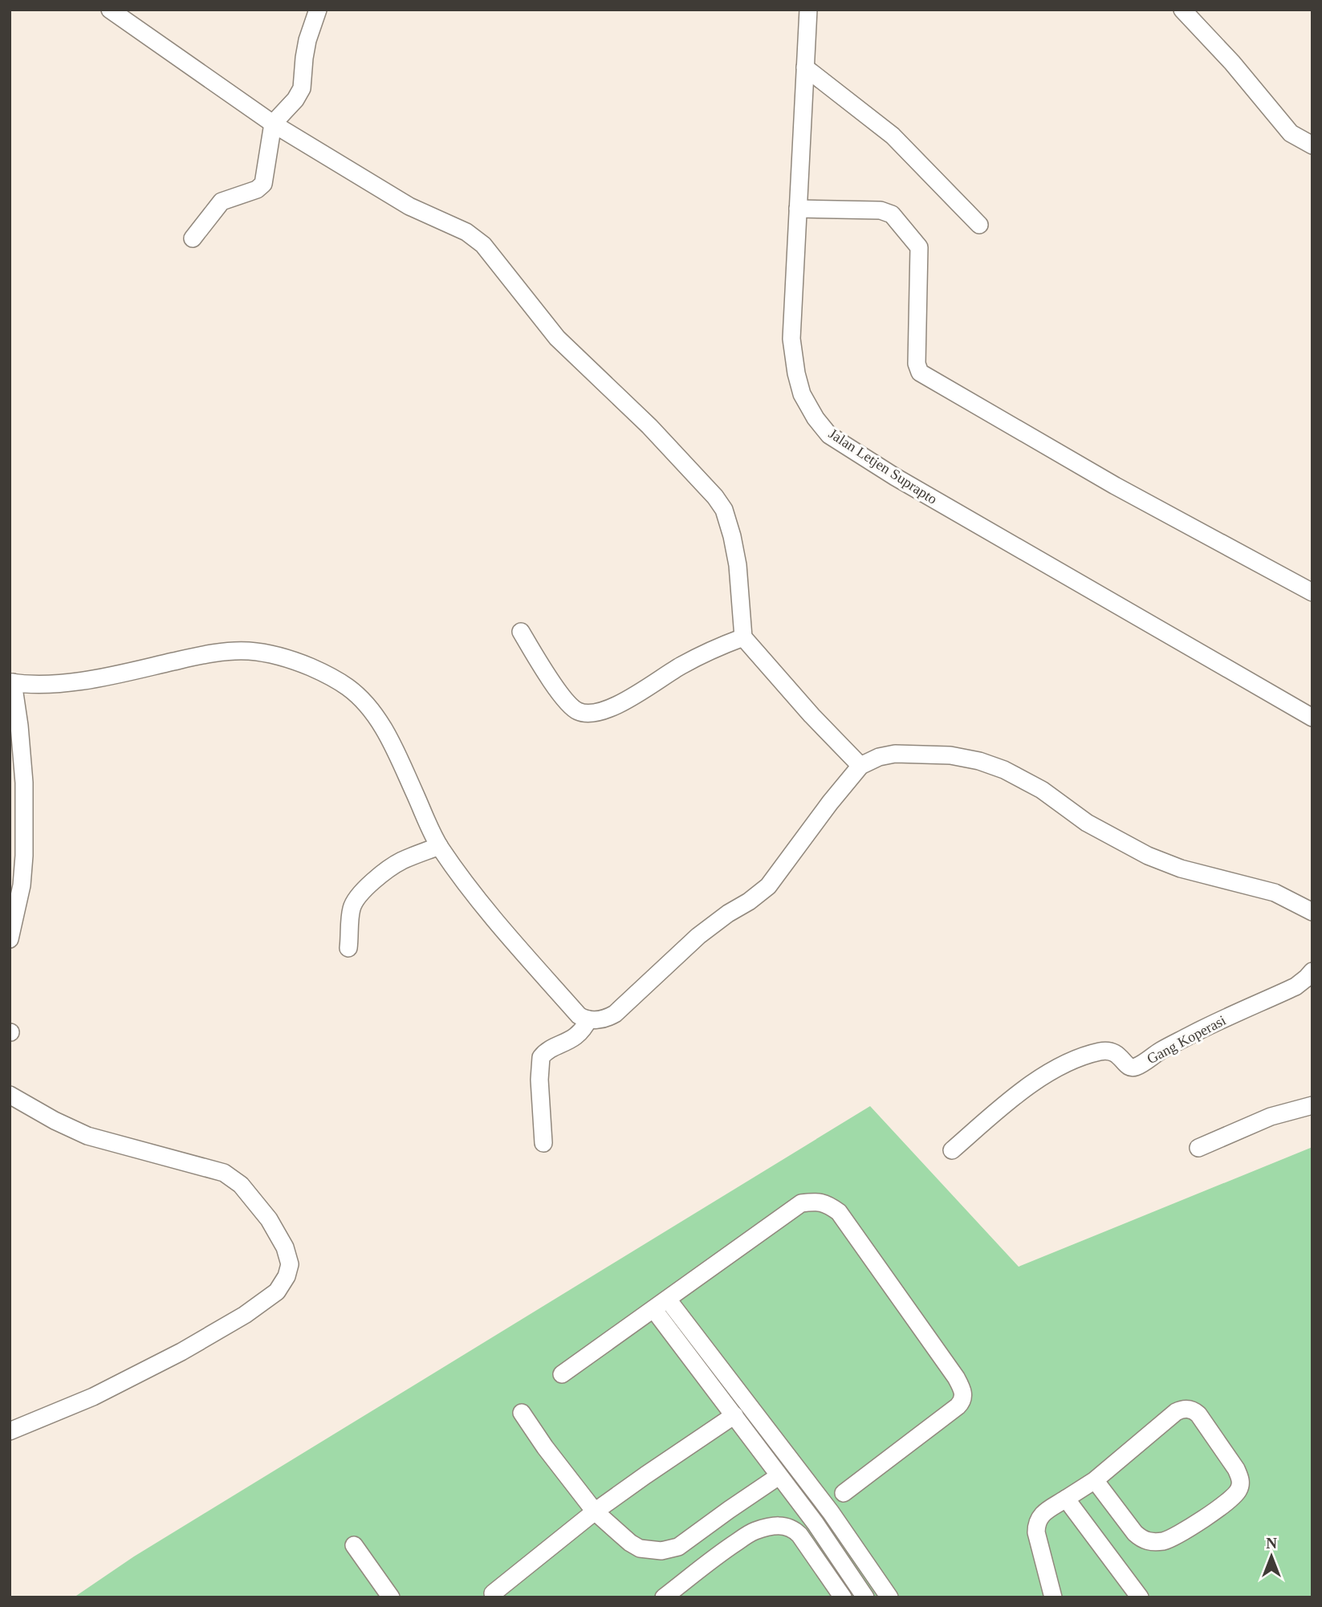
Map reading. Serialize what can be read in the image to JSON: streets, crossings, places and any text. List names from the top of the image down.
{
  "streets": {
    "street": ["Jalan Letjen Suprapto", "Gang Koperasi"]
  },
  "north": "top"
}
